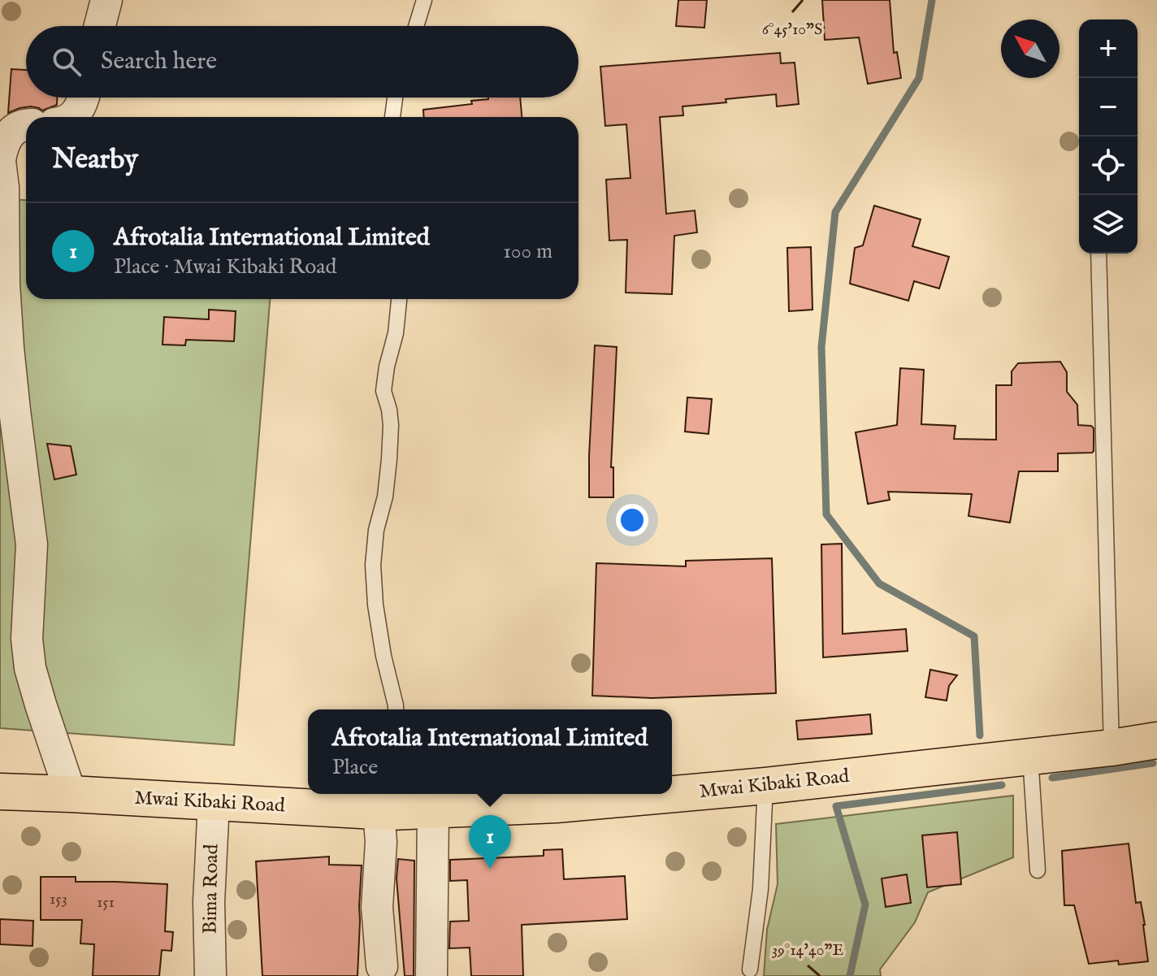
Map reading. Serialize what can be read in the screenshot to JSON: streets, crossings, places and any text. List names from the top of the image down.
{
  "streets": {
    "main road": ["Mwai Kibaki Road"],
    "street": ["Bima Road"]
  },
  "crossings": [
    ["Mwai Kibaki Road", "Bima Road"]
  ],
  "house_numbers": ["153", "151"],
  "north": "top left",
  "page": {
    "map_buttons": ["+", "−"],
    "search": "Search here",
    "heading": "Nearby",
    "list": [
      {
        "mark": "1",
        "name": "Afrotalia International Limited",
        "note": "Place · Mwai Kibaki Road",
        "value": "100 m"
      }
    ],
    "popup": ["Afrotalia International Limited", "Place"],
    "pins": "1"
  },
  "coordinates": ["6°45'10\"S", "39°14'40\"E"]
}
